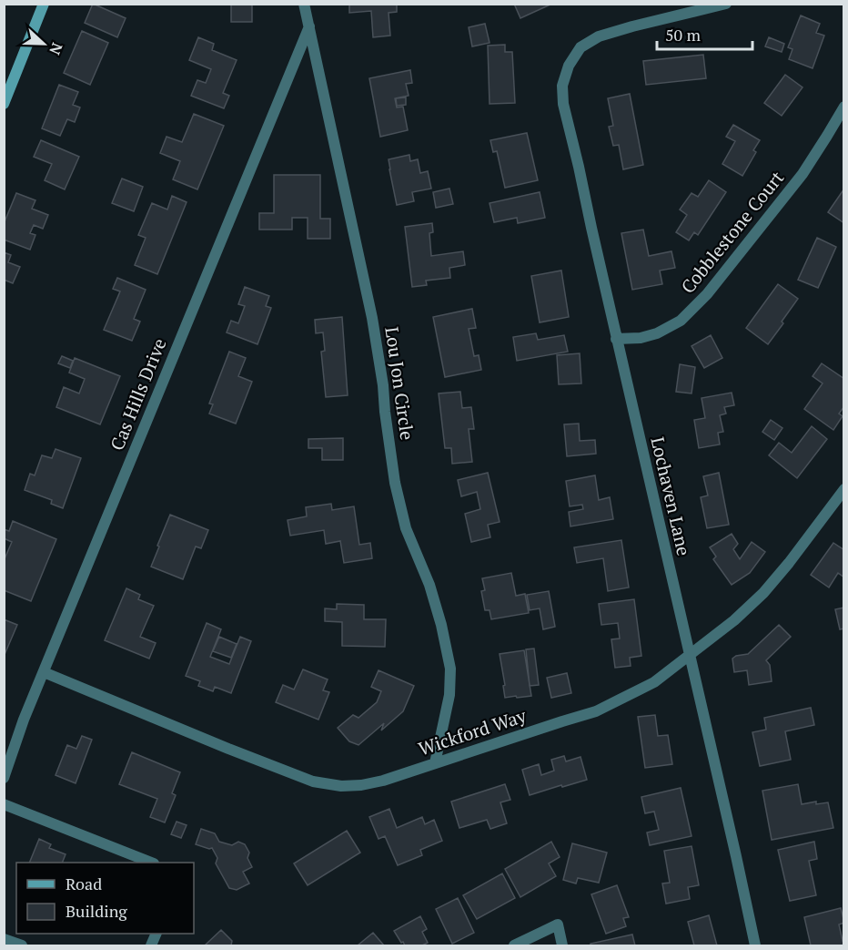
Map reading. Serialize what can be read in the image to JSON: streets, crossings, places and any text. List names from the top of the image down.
{
  "streets": {
    "street": [
      "Cobblestone Court",
      "Lou Jon Circle",
      "Cas Hills Drive",
      "Lochaven Lane",
      "Wickford Way"
    ]
  },
  "crossings": [
    ["Cobblestone Court", "Lochaven Lane"],
    ["Lou Jon Circle", "Cas Hills Drive"],
    ["Lou Jon Circle", "Wickford Way"],
    ["Cas Hills Drive", "Wickford Way"],
    ["Lochaven Lane", "Wickford Way"]
  ],
  "legend": ["Road", "Building"],
  "scale_bar": "50 m",
  "north": "right"
}
